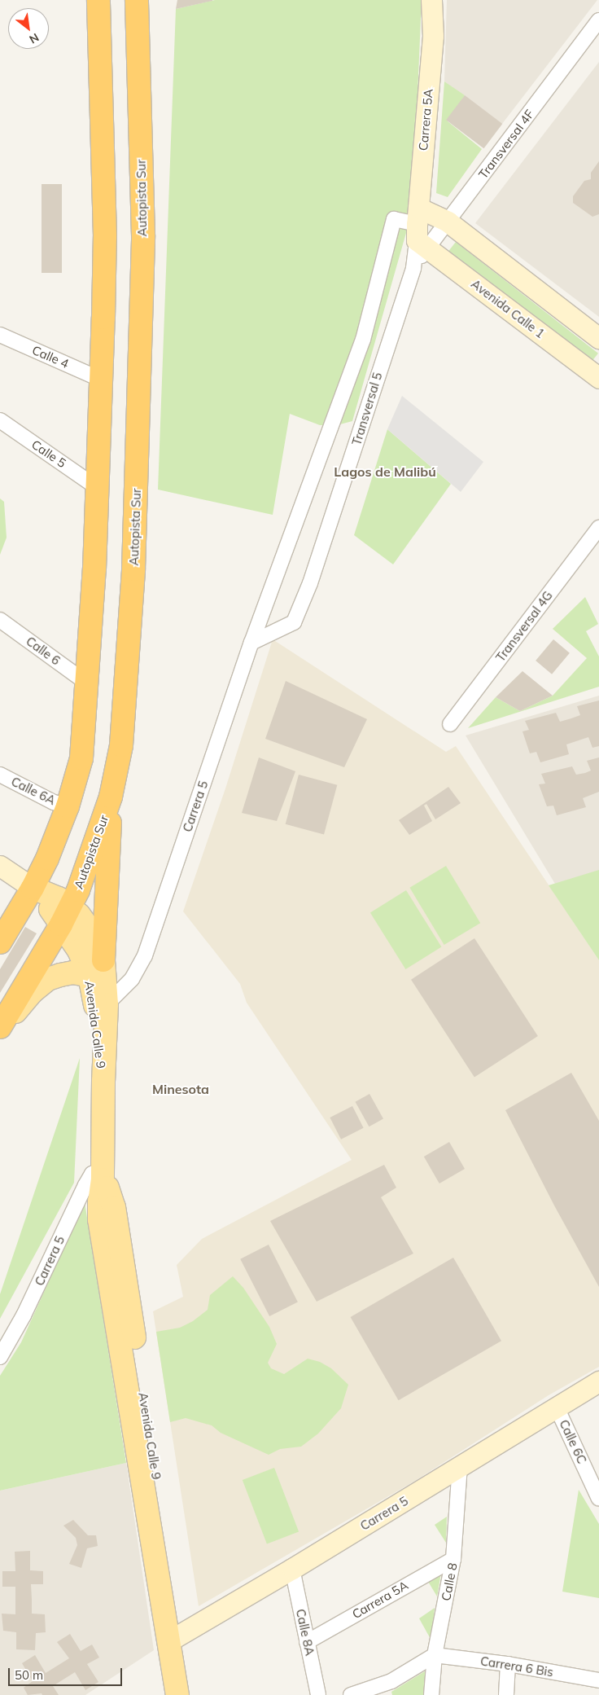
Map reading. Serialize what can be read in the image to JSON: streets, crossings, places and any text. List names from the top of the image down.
{
  "streets": {
    "highway": ["Autopista Sur"],
    "main road": [
      "Carrera 5A",
      "Avenida Calle 1",
      "Carrera 5",
      "Avenida Calle 9"
    ],
    "street": [
      "Transversal 4F",
      "Calle 4",
      "Transversal 5",
      "Calle 5",
      "Transversal 4G",
      "Calle 6",
      "Calle 6A",
      "Calle 6C",
      "Calle 8",
      "Calle 8A",
      "Carrera 6 Bis"
    ]
  },
  "crossings": [
    ["Carrera 5A", "Transversal 4F"],
    ["Carrera 5A", "Avenida Calle 1"],
    ["Carrera 5A", "Transversal 5"],
    ["Carrera 5A", "Carrera 5"],
    ["Carrera 5A", "Calle 8"],
    ["Carrera 5A", "Calle 8A"],
    ["Transversal 4F", "Avenida Calle 1"],
    ["Transversal 4F", "Transversal 5"],
    ["Transversal 4F", "Carrera 5"],
    ["Avenida Calle 1", "Transversal 5"],
    ["Avenida Calle 1", "Carrera 5"],
    ["Transversal 5", "Carrera 5"],
    ["Carrera 5", "Avenida Calle 9"],
    ["Carrera 5", "Calle 6C"],
    ["Carrera 5", "Calle 8"],
    ["Carrera 5", "Calle 8A"],
    ["Calle 8", "Carrera 6 Bis"]
  ],
  "districts": ["Lagos de Malibú", "Minesota"],
  "scale_bar": "50 m",
  "north": "bottom right"
}
